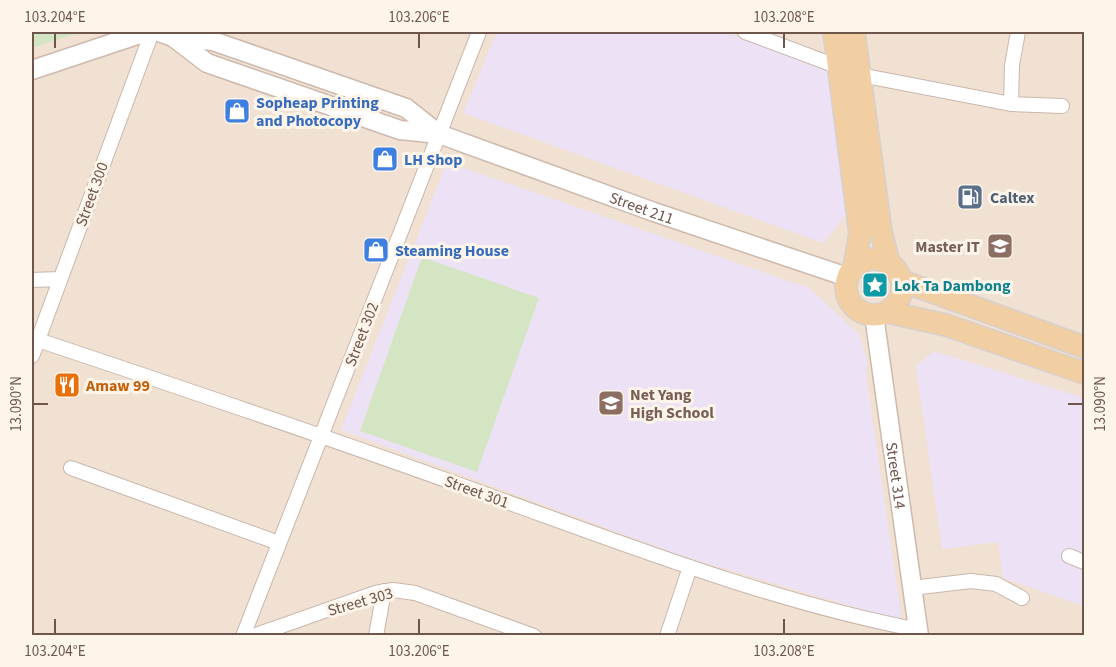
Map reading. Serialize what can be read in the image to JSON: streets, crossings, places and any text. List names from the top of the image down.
{
  "streets": {
    "main road": ["Street 211", "Street 314"],
    "street": [
      "Street 300",
      "Street 302",
      "Street 301",
      "Street 303"
    ]
  },
  "crossings": [
    ["Street 300", "Street 301"],
    ["Street 211", "Street 302"],
    ["Street 211", "Street 314"],
    ["Street 302", "Street 301"],
    ["Street 314", "Street 301"]
  ],
  "places": {
    "shop": ["Sopheap Printing and Photocopy", "LH Shop", "Steaming House"],
    "fuel station": ["Caltex"],
    "school or university": ["Master IT", "Net Yang High School"],
    "place": ["Lok Ta Dambong"],
    "restaurant": ["Amaw 99"]
  },
  "coordinates": [
    "103.204°E",
    "103.206°E",
    "103.208°E",
    "13.090°N"
  ]
}
